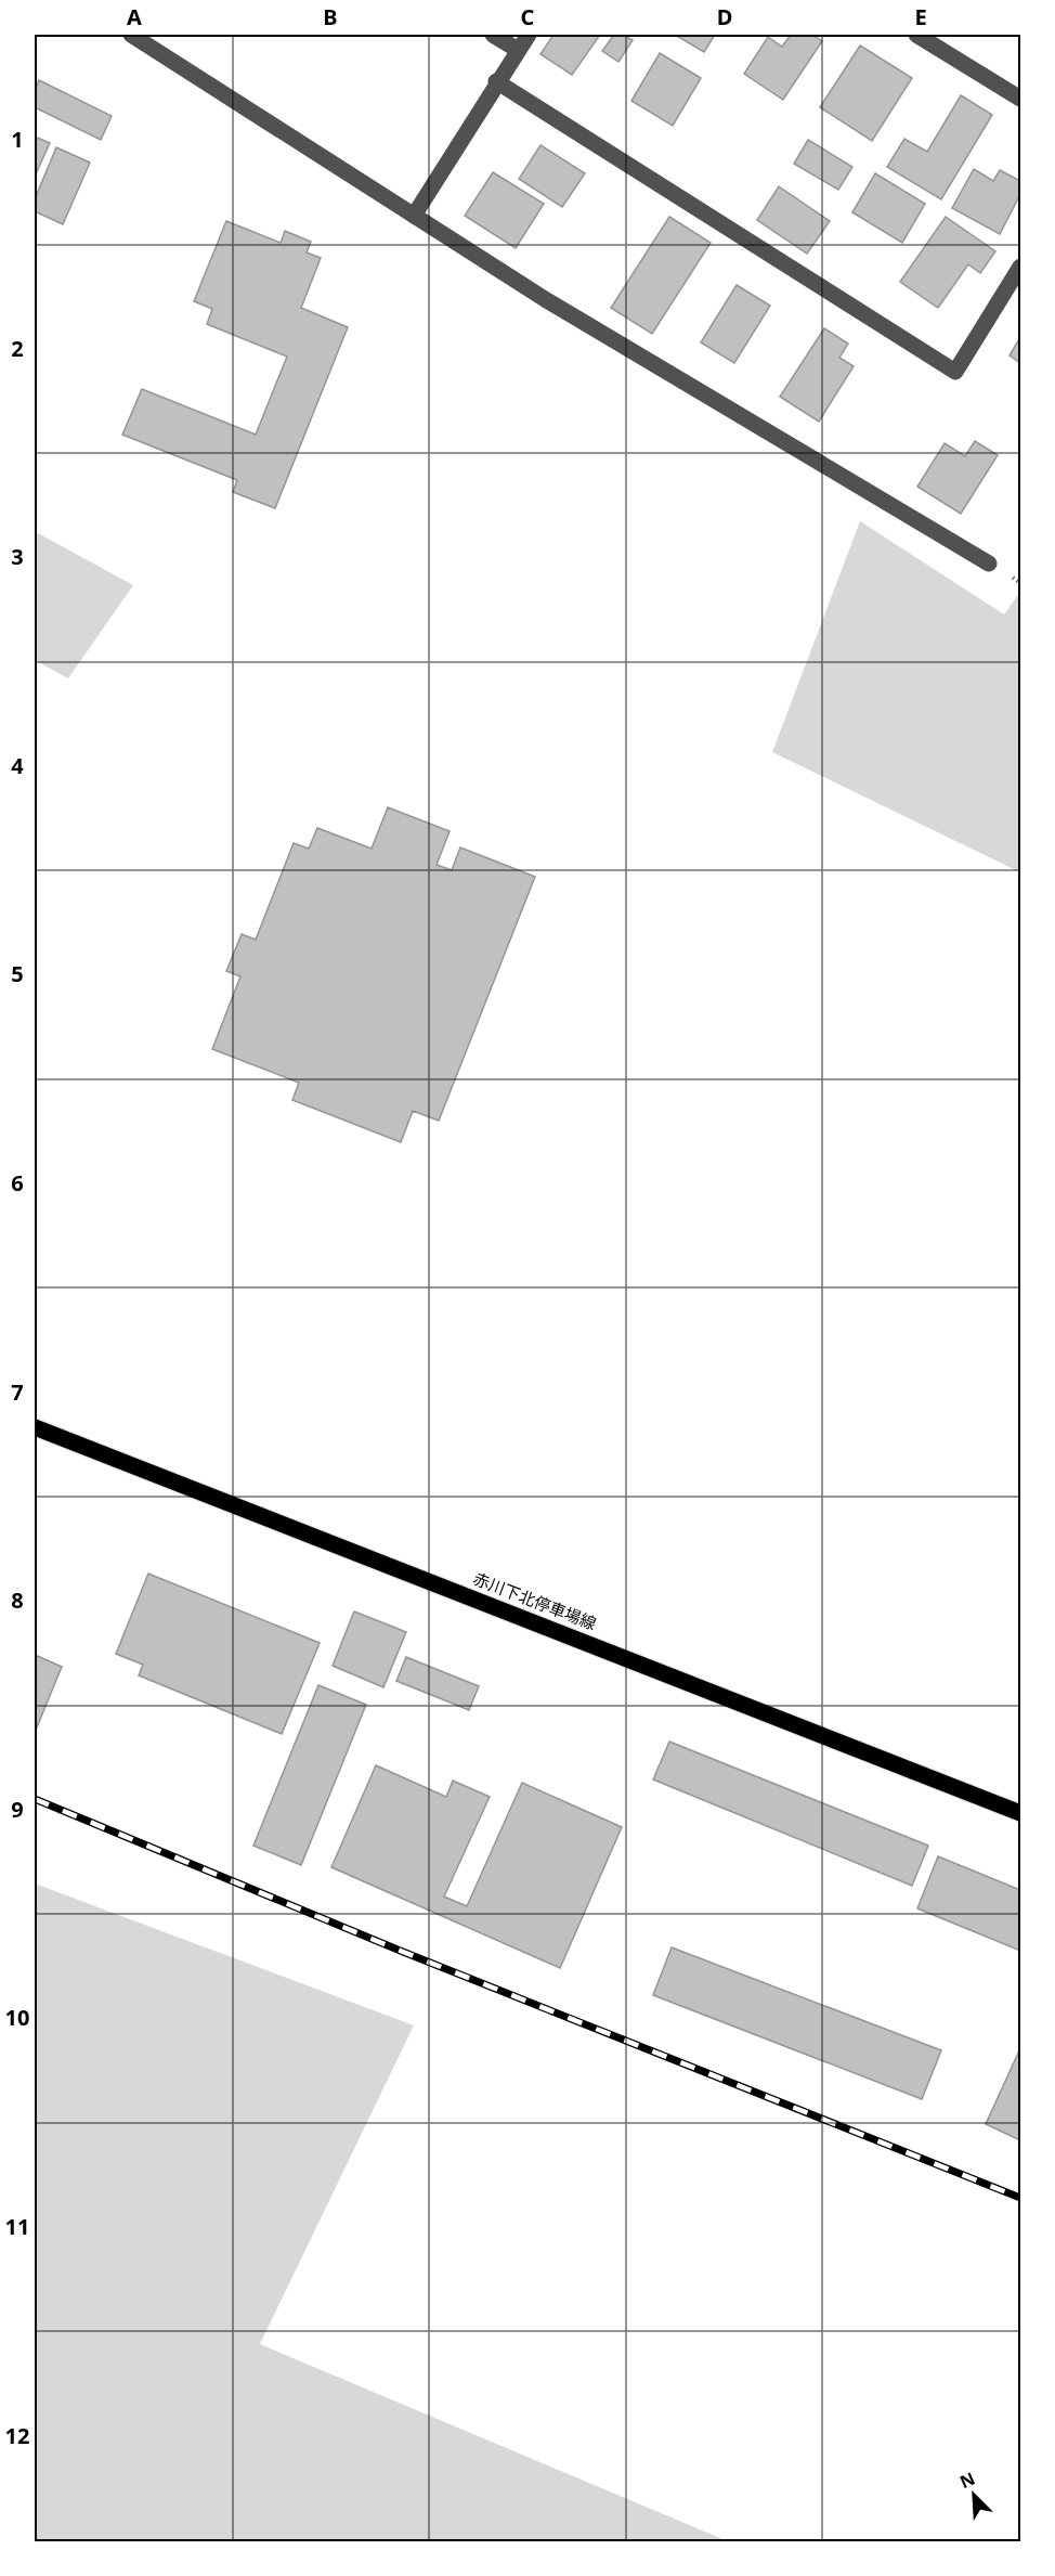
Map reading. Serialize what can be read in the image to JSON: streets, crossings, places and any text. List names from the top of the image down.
{
  "streets": {
    "main road": ["赤川下北停車場線"]
  },
  "north": "top left",
  "grid": {
    "columns": [
      "A",
      "B",
      "C",
      "D",
      "E"
    ],
    "rows": [
      "1",
      "2",
      "3",
      "4",
      "5",
      "6",
      "7",
      "8",
      "9",
      "10",
      "11",
      "12"
    ]
  }
}
